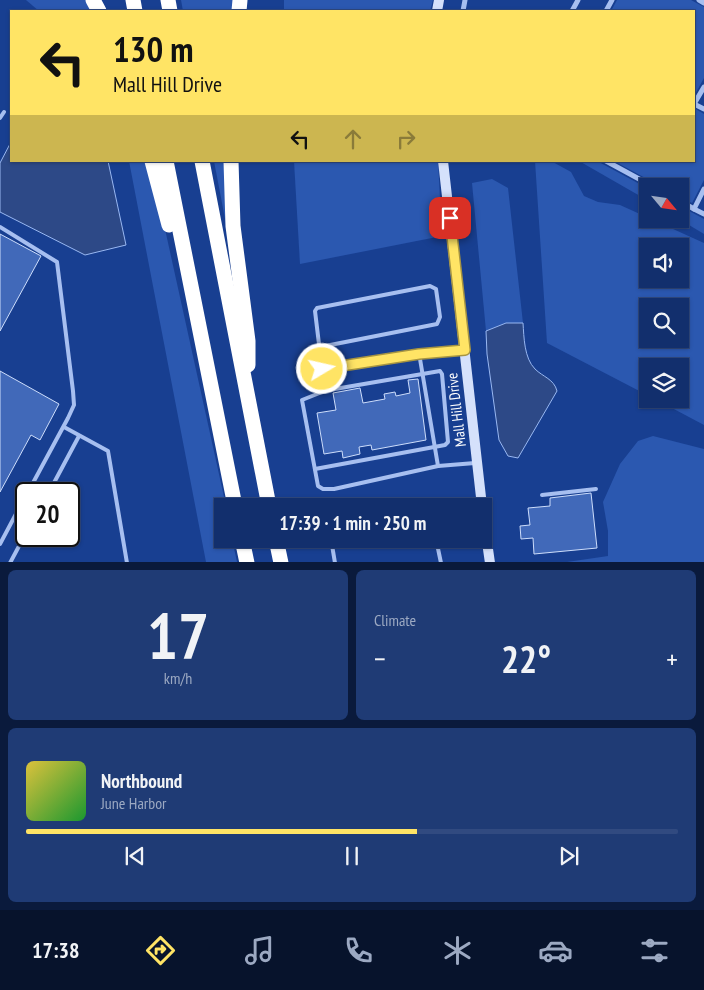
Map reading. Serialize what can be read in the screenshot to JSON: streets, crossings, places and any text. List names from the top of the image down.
{
  "streets": {
    "street": ["Mall Hill Drive"]
  },
  "north": "bottom right",
  "page": {
    "turn": ["130 m", "Mall Hill Drive"],
    "limit": "20",
    "trip": "17:39 · 1 min · 250 m",
    "tile": [
      ["17", "km/h"],
      "Climate"
    ],
    "heat": ["−", "22°", "+"],
    "song": ["Northbound", "June Harbor"],
    "tabs": "17:38"
  }
}
